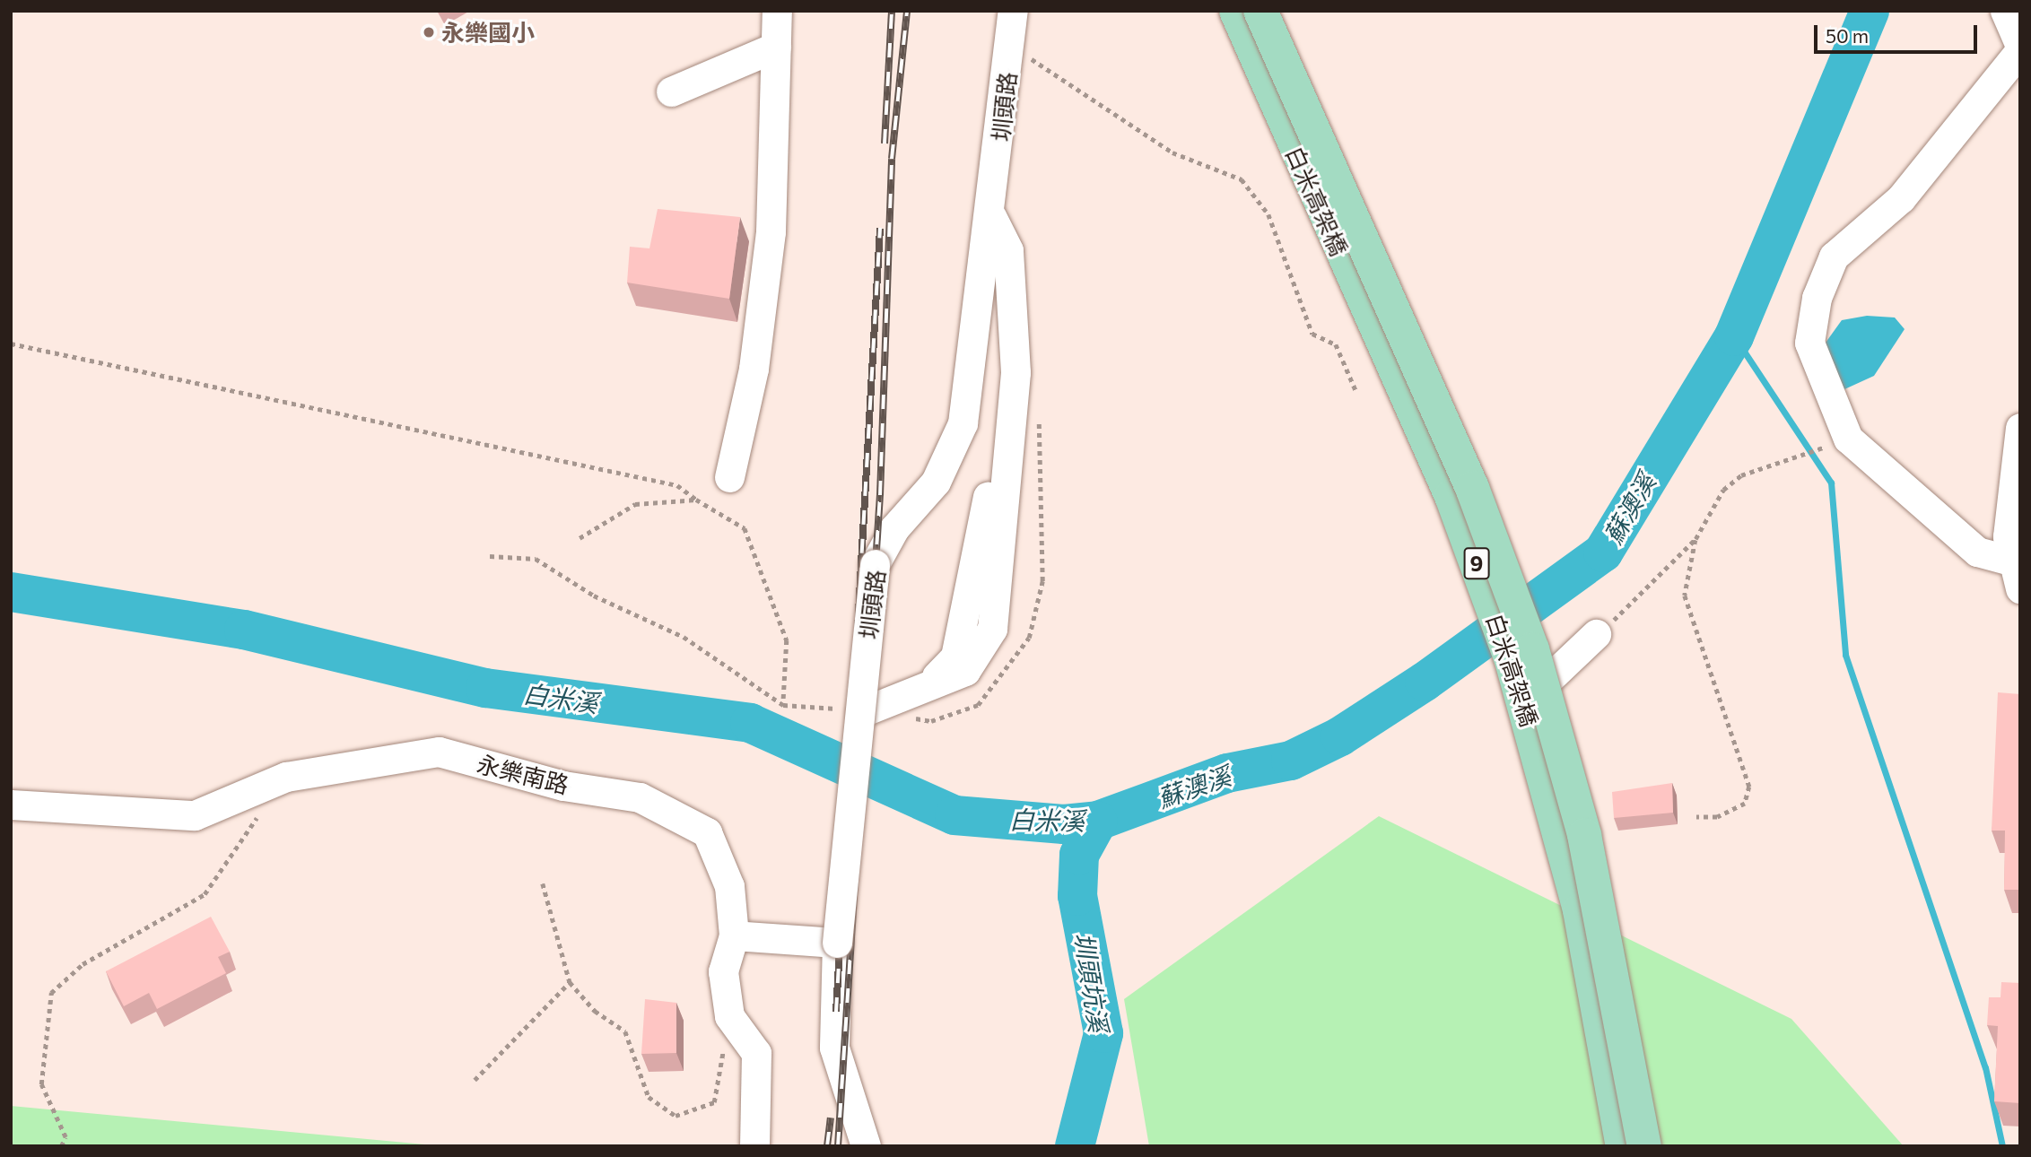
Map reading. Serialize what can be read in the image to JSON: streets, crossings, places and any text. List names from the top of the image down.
{
  "streets": {
    "main road": ["白米高架橋", "9"],
    "street": ["圳頭路", "永樂南路"]
  },
  "water": ["蘇澳溪", "白米溪", "圳頭坑溪"],
  "places": ["永樂國小"],
  "scale_bar": "50 m"
}
